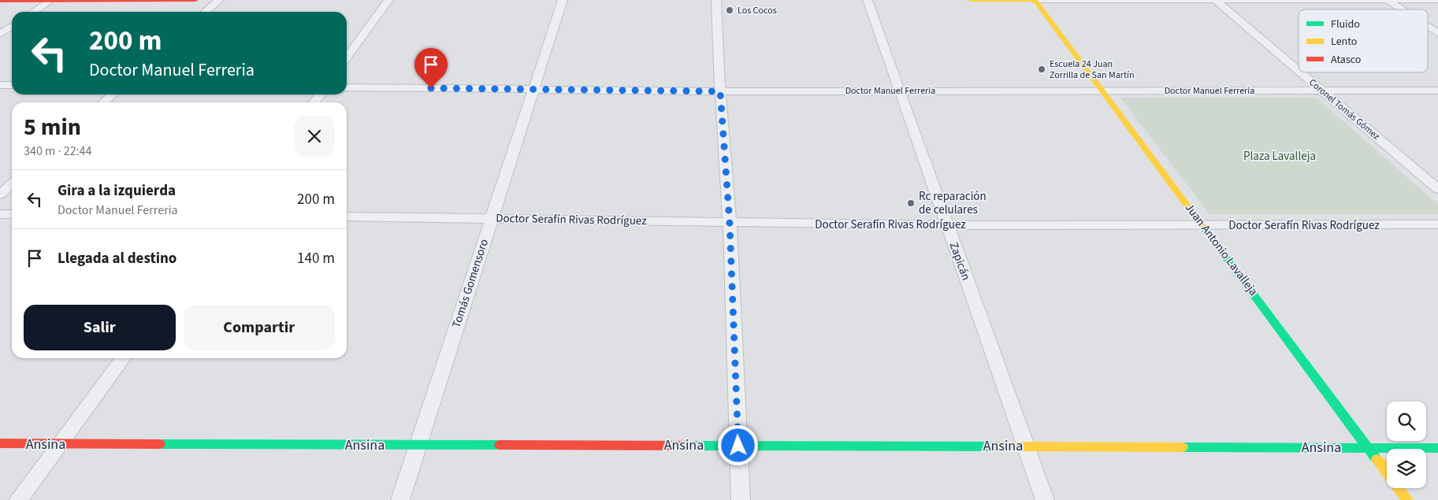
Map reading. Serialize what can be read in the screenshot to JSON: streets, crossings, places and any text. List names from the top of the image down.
{
  "streets": {
    "street": [
      "Doctor Manuel Ferreria",
      "Coronel Tomás Gómez",
      "Doctor Serafín Rivas Rodríguez",
      "Juan Antonio Lavalleja",
      "Zapicán",
      "Tomás Gomensoro",
      "Ansina"
    ]
  },
  "crossings": [
    ["Doctor Manuel Ferreria", "Coronel Tomás Gómez"],
    ["Doctor Manuel Ferreria", "Juan Antonio Lavalleja"],
    ["Doctor Manuel Ferreria", "Zapicán"],
    ["Doctor Manuel Ferreria", "Tomás Gomensoro"],
    ["Doctor Serafín Rivas Rodríguez", "Juan Antonio Lavalleja"],
    ["Doctor Serafín Rivas Rodríguez", "Zapicán"],
    ["Doctor Serafín Rivas Rodríguez", "Tomás Gomensoro"],
    ["Juan Antonio Lavalleja", "Ansina"],
    ["Zapicán", "Ansina"],
    ["Tomás Gomensoro", "Ansina"]
  ],
  "parks": ["Plaza Lavalleja"],
  "places": ["Los Cocos", "Escuela 24 Juan Zorrilla de San Martín", "Rc reparación de celulares"],
  "legend": ["Fluido", "Lento", "Atasco"],
  "page": {
    "turn": ["200 m", "Doctor Manuel Ferreria"],
    "heading": ["5 min", "340 m · 22:44"],
    "list": [
      {
        "name": "Gira a la izquierda",
        "note": "Doctor Manuel Ferreria",
        "value": "200 m"
      },
      {
        "name": "Llegada al destino",
        "value": "140 m"
      }
    ],
    "buttons": ["Salir", "Compartir"]
  }
}
